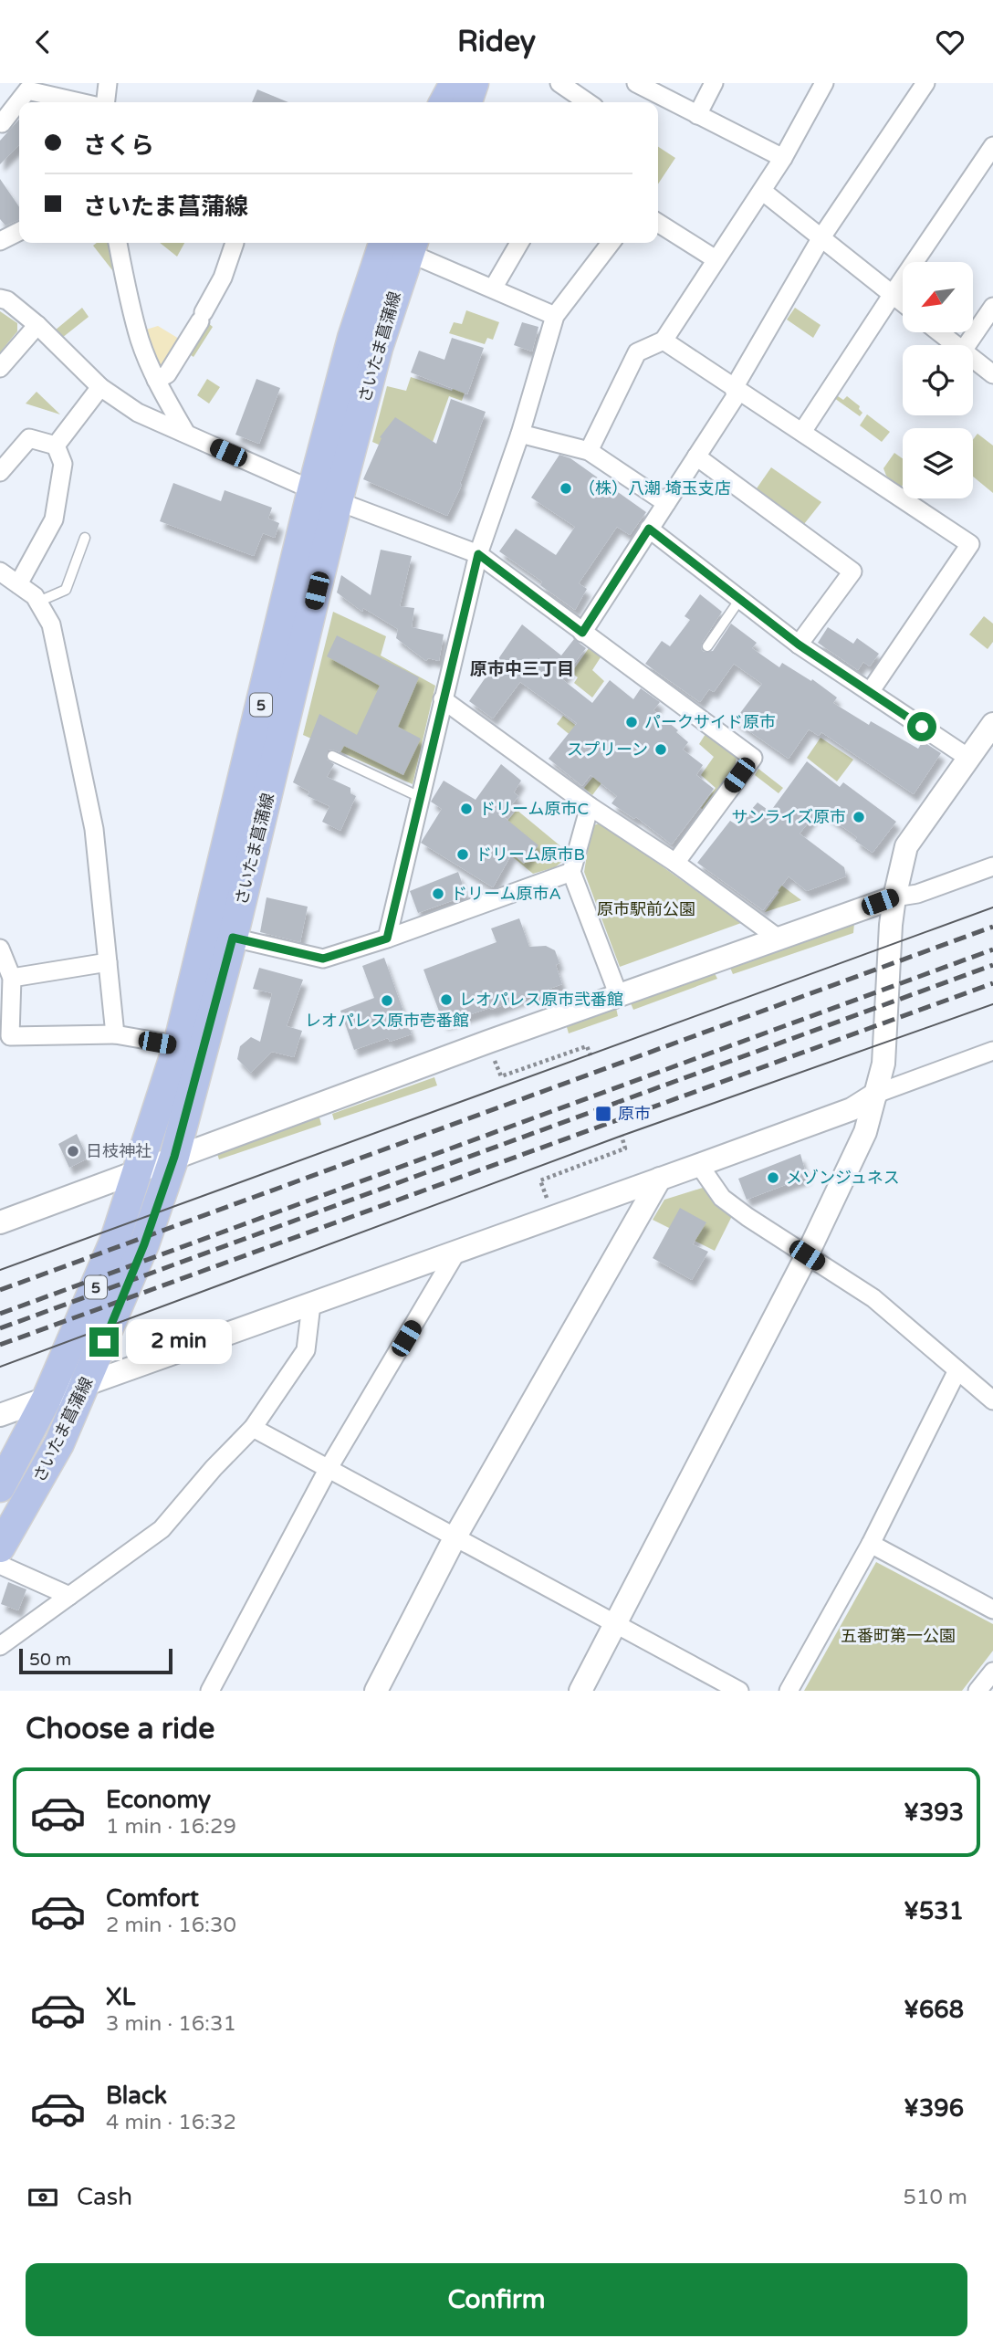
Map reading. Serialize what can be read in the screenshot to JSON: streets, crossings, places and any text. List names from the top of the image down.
{
  "streets": {
    "main road": ["さいたま菖蒲線", "5"]
  },
  "districts": ["原市中三丁目"],
  "parks": ["原市駅前公園", "五番町第一公園"],
  "places": {
    "other": [
      "（株）八潮 埼玉支店",
      "パークサイド原市",
      "スプリーン",
      "ドリーム原市C",
      "サンライズ原市",
      "ドリーム原市B",
      "ドリーム原市A",
      "レオパレス原市弐番館",
      "レオパレス原市壱番館",
      "日枝神社",
      "メゾンジュネス"
    ],
    "transit": ["原市"]
  },
  "scale_bar": "50 m",
  "north": "bottom left",
  "page": {
    "header": "Ridey",
    "banner": ["さくら", "さいたま菖蒲線"],
    "bubble": "2 min",
    "scale": "50 m",
    "heading": "Choose a ride",
    "list": [
      {
        "name": "Economy",
        "note": "1 min · 16:29",
        "value": "¥393"
      },
      {
        "name": "Comfort",
        "note": "2 min · 16:30",
        "value": "¥531"
      },
      {
        "name": "XL",
        "note": "3 min · 16:31",
        "value": "¥668"
      },
      {
        "name": "Black",
        "note": "4 min · 16:32",
        "value": "¥396"
      }
    ],
    "pay": ["Cash", "510 m"],
    "buttons": "Confirm"
  }
}
